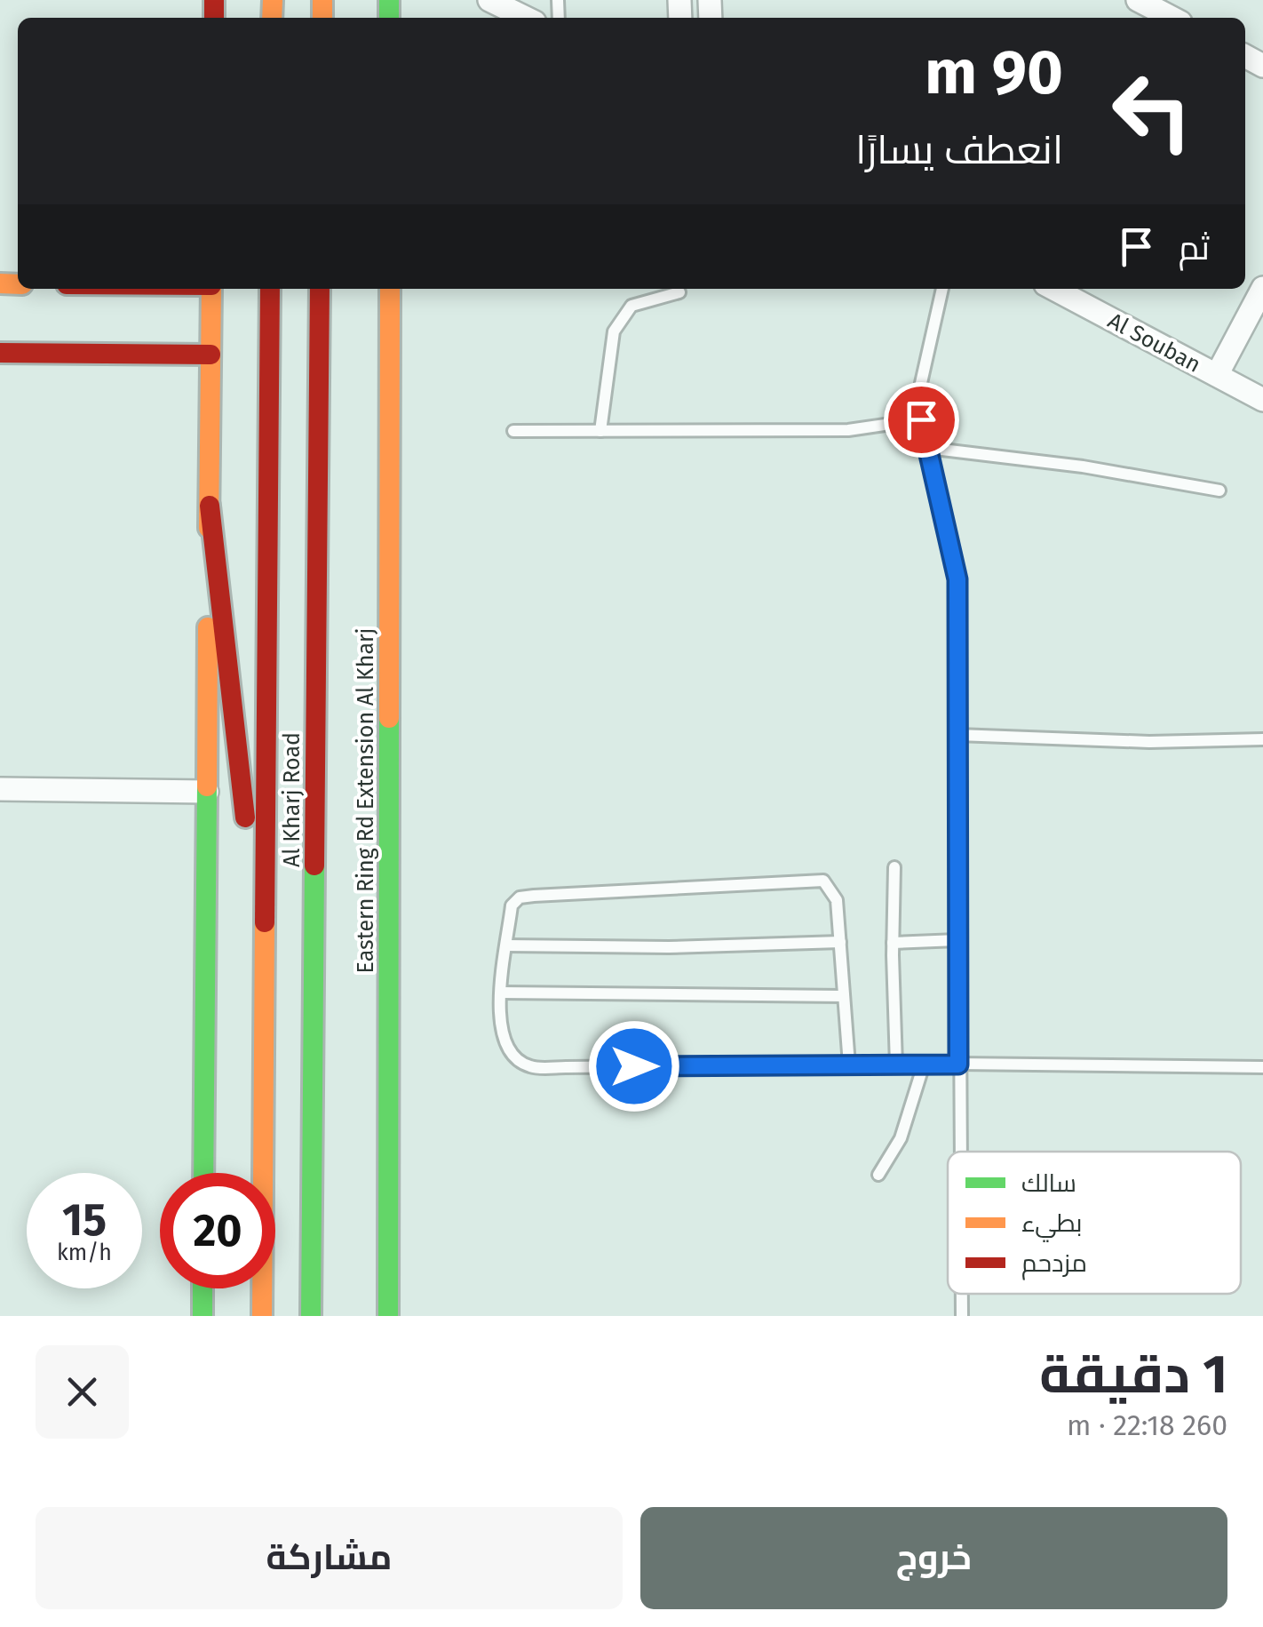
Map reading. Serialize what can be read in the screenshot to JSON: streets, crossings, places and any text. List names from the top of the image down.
{
  "streets": {
    "main road": ["Al Kharj Road", "Eastern Ring Rd Extension Al Kharj"],
    "street": ["Al Souban"]
  },
  "legend": ["سالك", "بطيء", "مزدحم"],
  "page": {
    "turn": ["90 m", "انعطف يسارًا"],
    "then": "ثم",
    "speed": "15 km/h",
    "limit": "20",
    "heading": ["1 دقيقة", "260 m · 22:18"],
    "buttons": ["خروج", "مشاركة"]
  }
}
